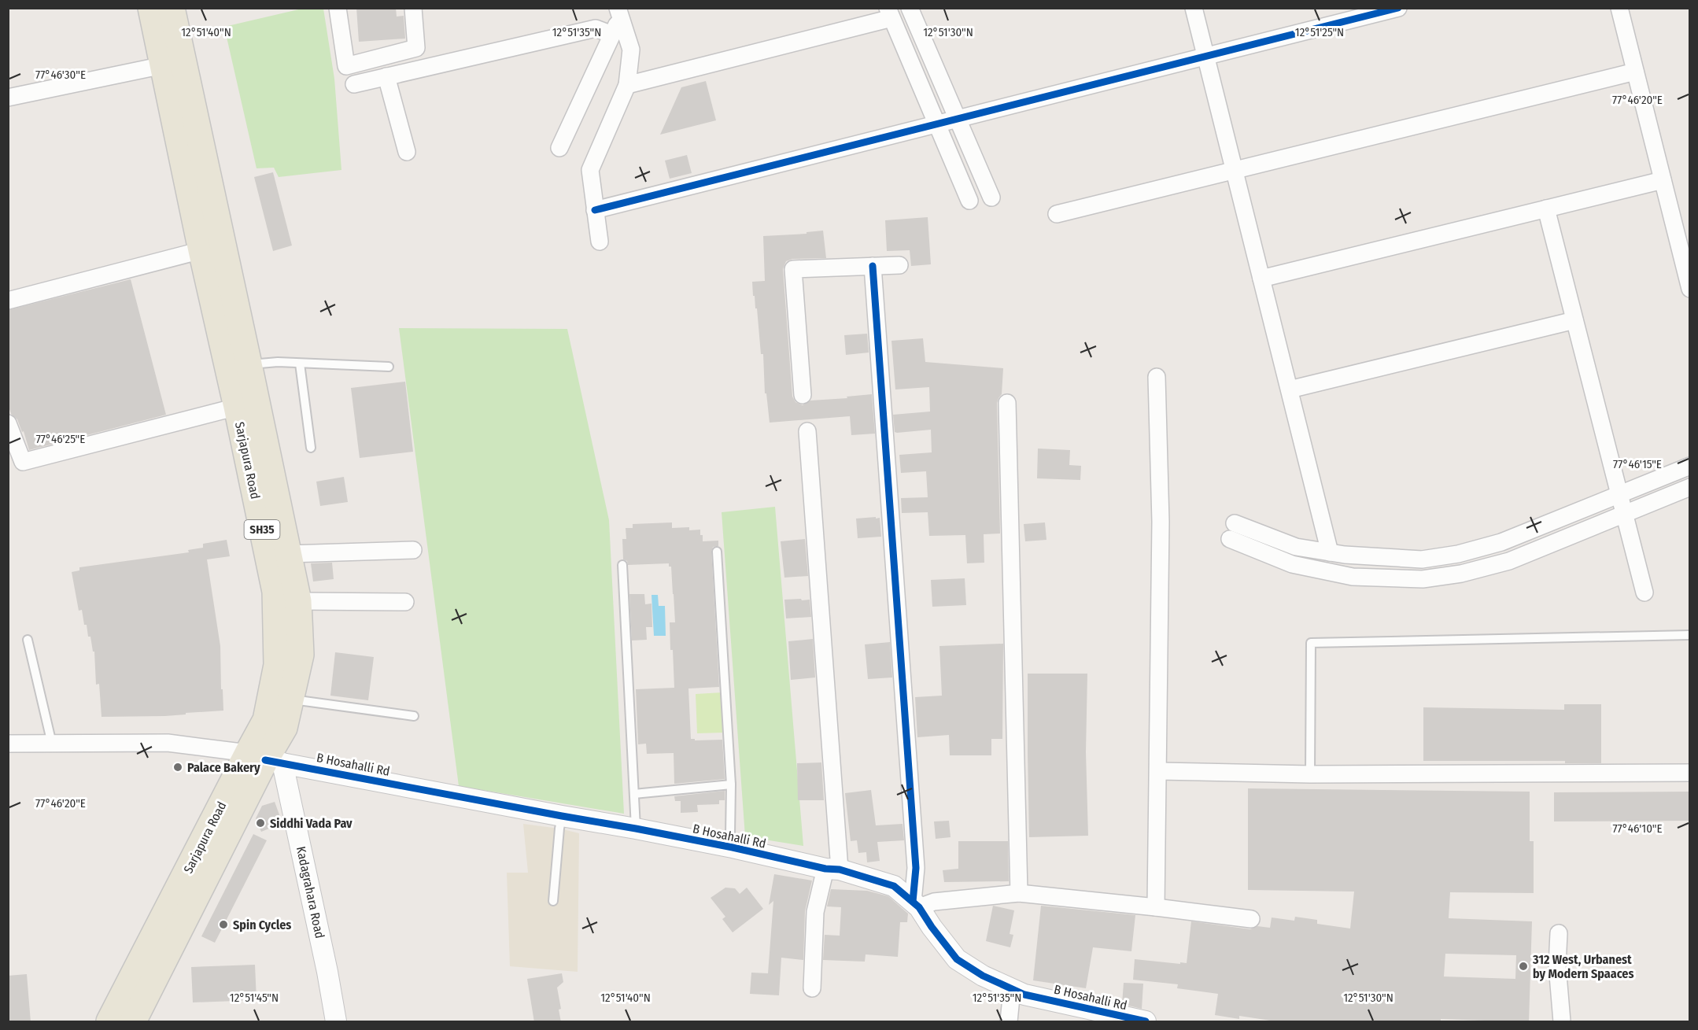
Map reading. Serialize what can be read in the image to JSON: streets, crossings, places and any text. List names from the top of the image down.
{
  "streets": {
    "main road": ["Sarjapura Road", "SH35"],
    "street": ["B Hosahalli Rd", "Kadagrahara Road"]
  },
  "crossings": [
    ["Sarjapura Road", "B Hosahalli Rd"],
    ["Sarjapura Road", "Kadagrahara Road"],
    ["B Hosahalli Rd", "Kadagrahara Road"]
  ],
  "places": [
    "Palace Bakery",
    "Siddhi Vada Pav",
    "Spin Cycles",
    "312 West, Urbanest by Modern Spaaces"
  ],
  "coordinates": [
    "12°51'40\"N",
    "12°51'35\"N",
    "12°51'30\"N",
    "12°51'25\"N",
    "77°46'30\"E",
    "77°46'20\"E",
    "77°46'25\"E",
    "77°46'15\"E",
    "77°46'10\"E",
    "12°51'45\"N"
  ]
}
